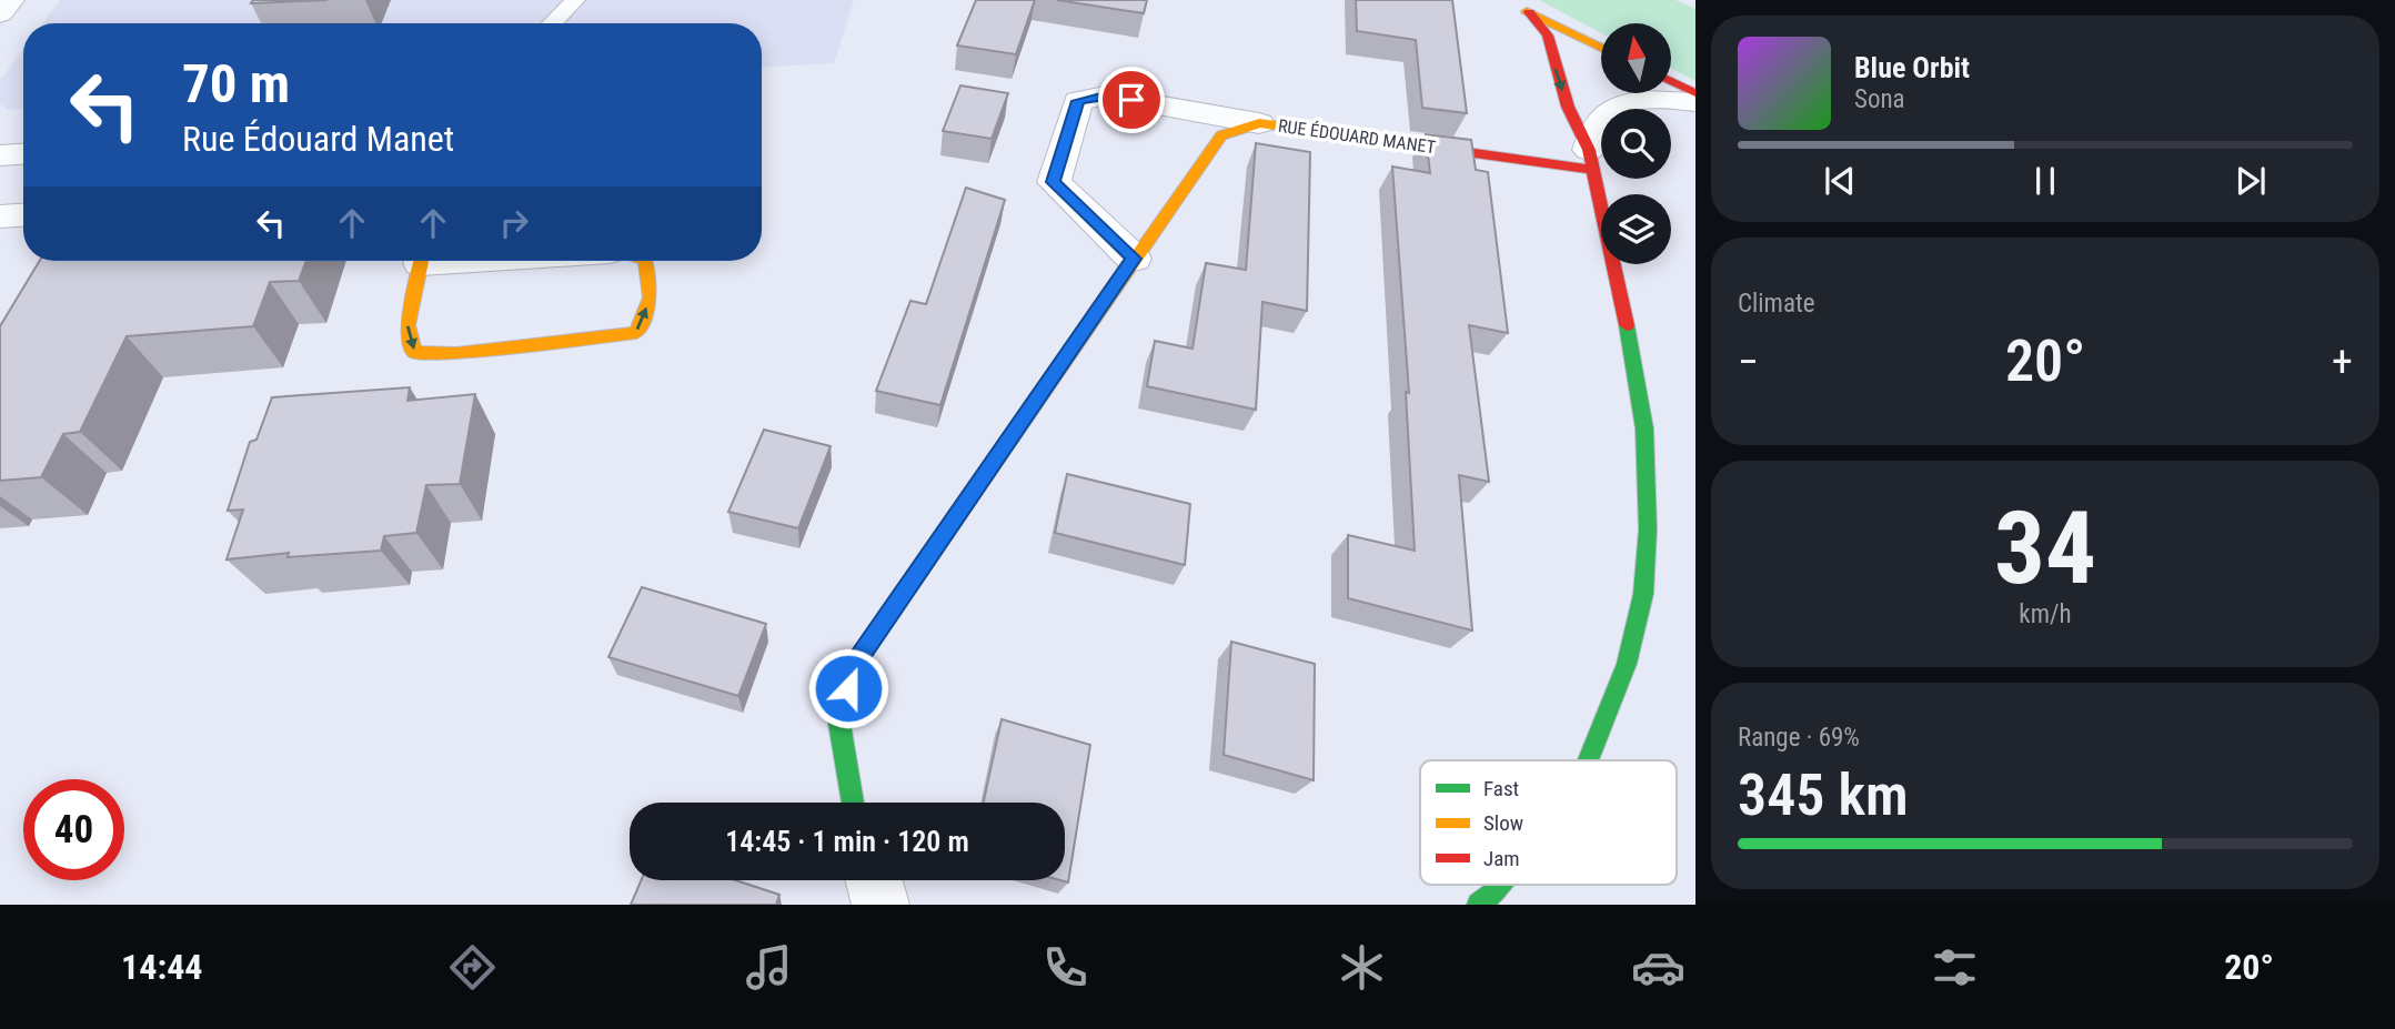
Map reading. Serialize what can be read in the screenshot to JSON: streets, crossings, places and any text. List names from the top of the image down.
{
  "streets": {
    "street": ["RUE ÉDOUARD MANET"]
  },
  "legend": ["Fast", "Slow", "Jam"],
  "north": "top",
  "page": {
    "turn": ["70 m", "Rue Édouard Manet"],
    "song": ["Blue Orbit", "Sona"],
    "tile": [
      "Climate",
      ["34", "km/h"],
      ["Range · 69%", "345 km"]
    ],
    "heat": ["−", "20°", "+"],
    "limit": "40",
    "trip": "14:45 · 1 min · 120 m",
    "tabs": ["14:44", "20°"]
  }
}
